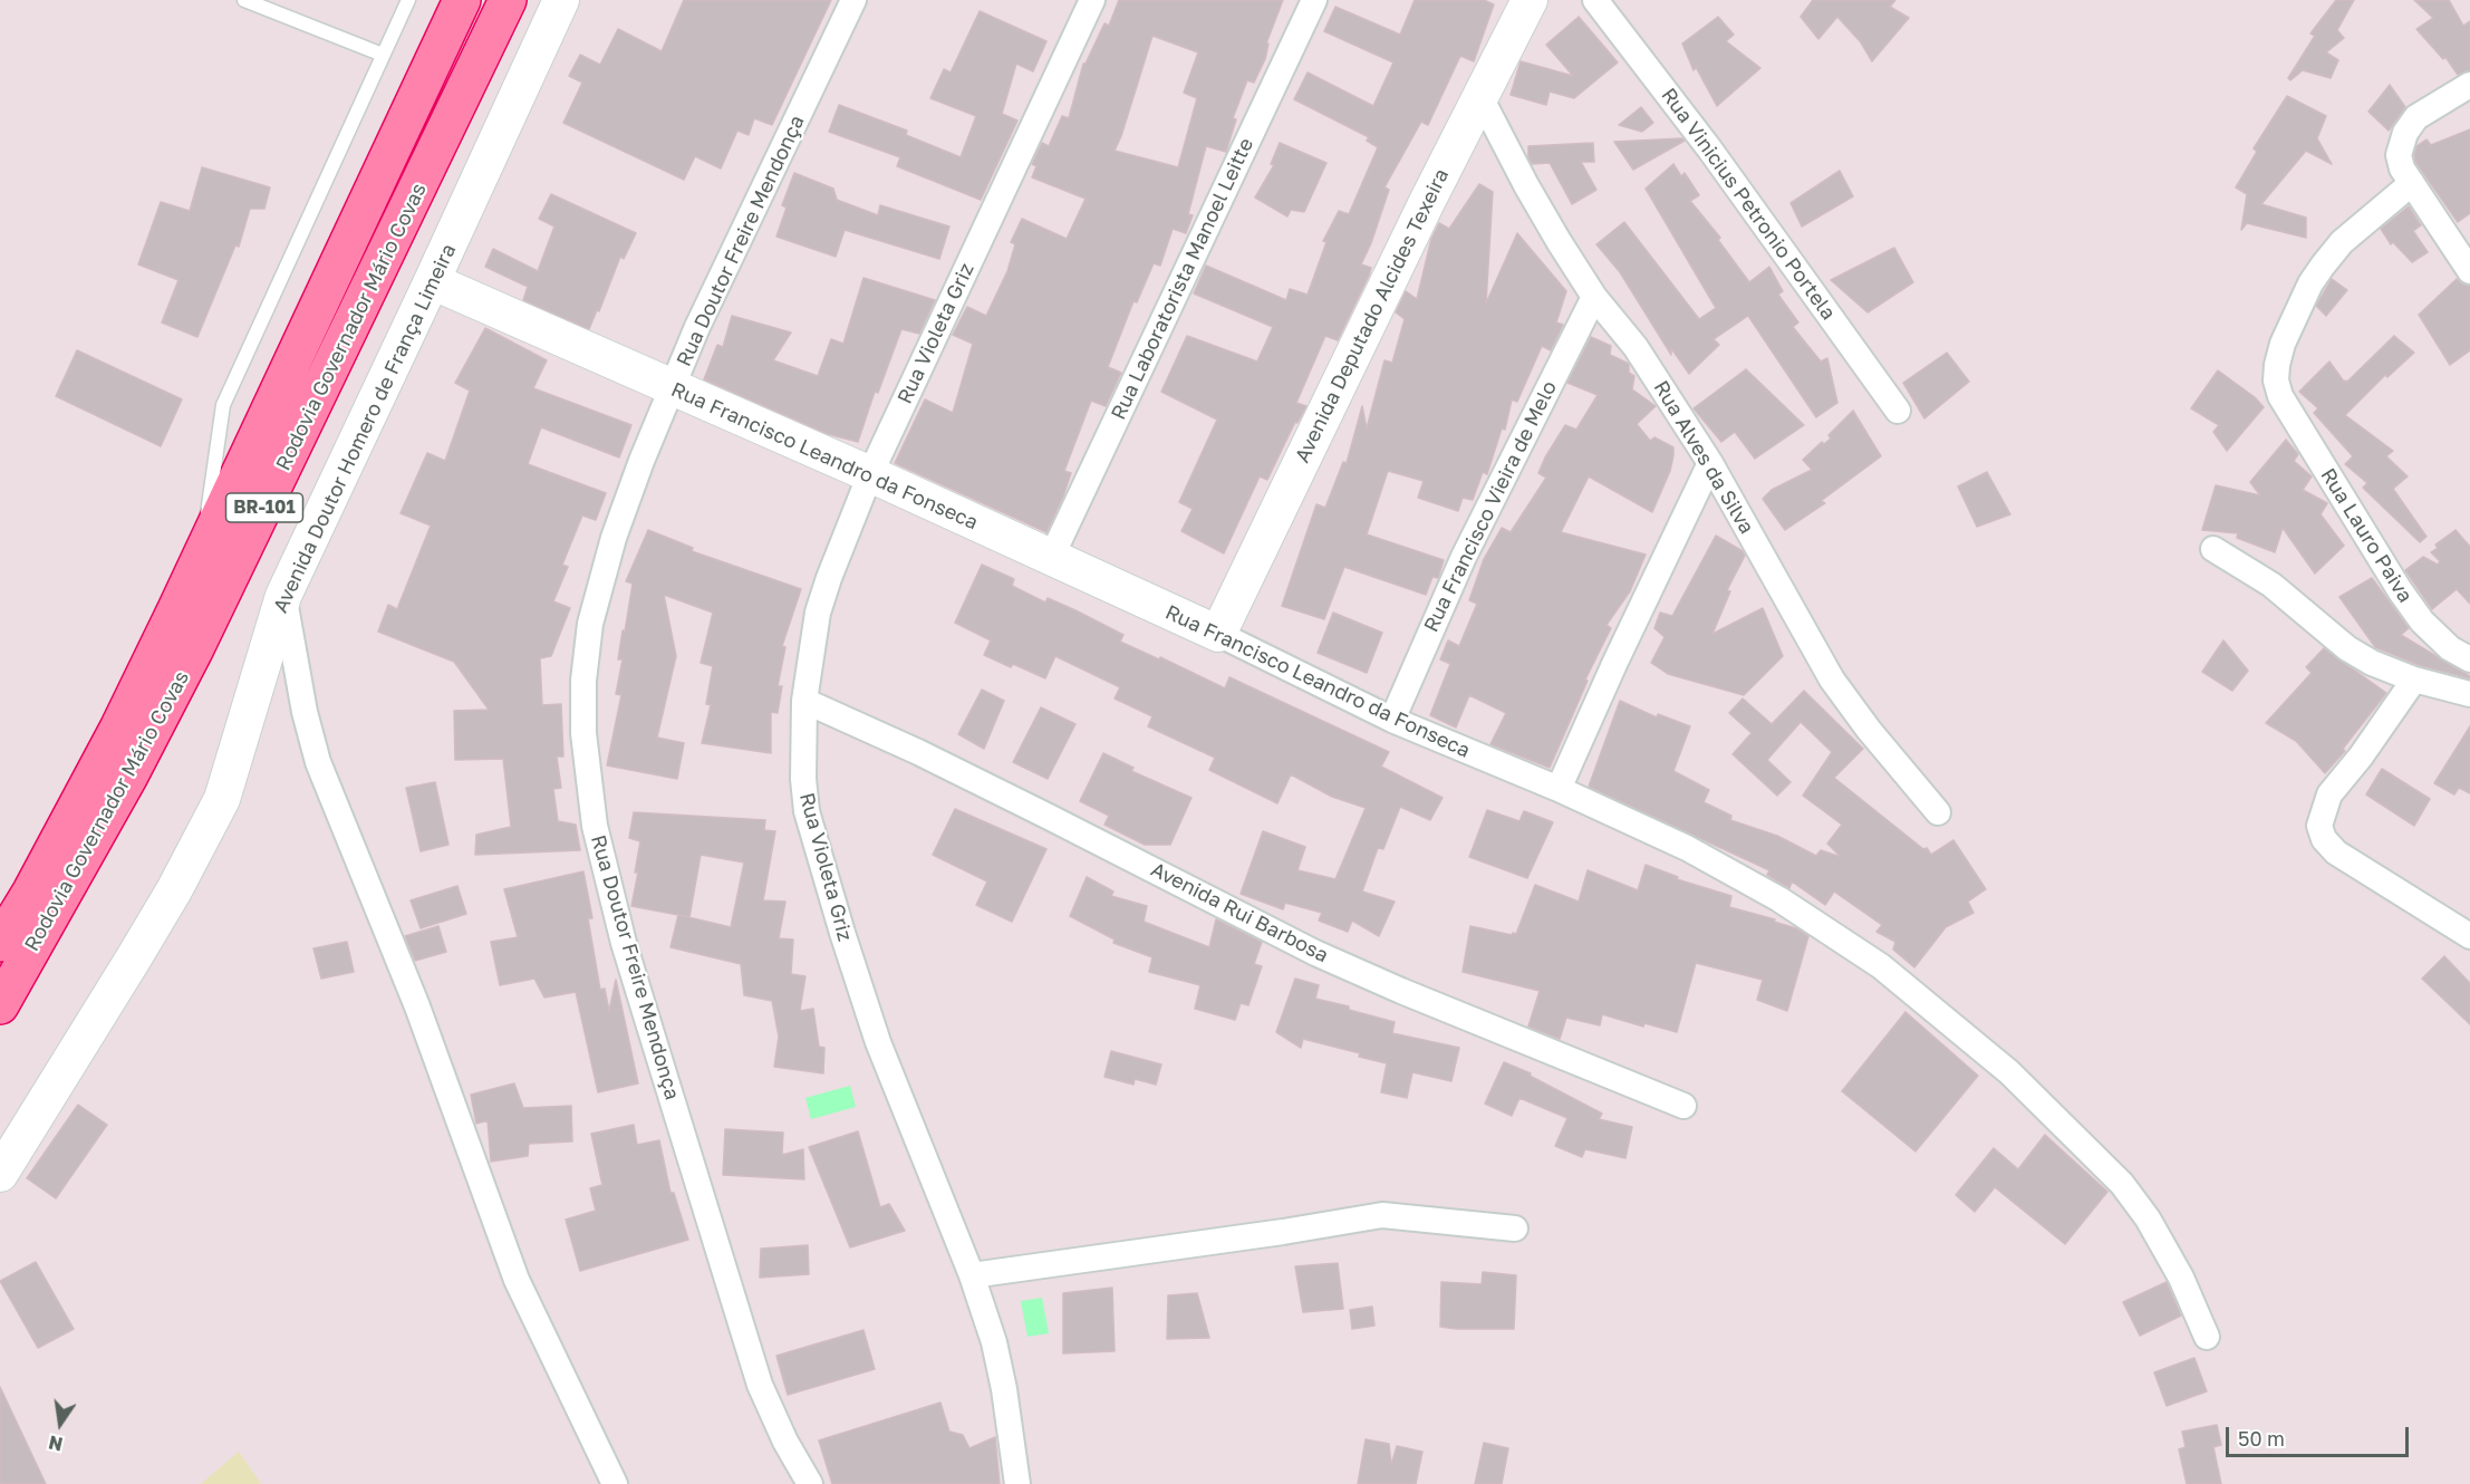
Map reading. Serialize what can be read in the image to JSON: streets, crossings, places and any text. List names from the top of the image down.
{
  "streets": {
    "highway": ["Rodovia Governador Mário Covas", "BR-101"],
    "main road": ["Avenida Deputado Alcides Texeira", "Avenida Doutor Homero de França Limeira", "Rua Francisco Leandro da Fonseca"],
    "street": [
      "Rua Vinicius Petronio Portela",
      "Rua Doutor Freire Mendonça",
      "Rua Laboratorista Manoel Leitte",
      "Rua Violeta Griz",
      "Rua Alves da Silva",
      "Rua Francisco Vieira de Melo",
      "Rua Lauro Paiva",
      "Avenida Rui Barbosa"
    ]
  },
  "crossings": [
    ["Rua Doutor Freire Mendonça", "Rua Francisco Leandro da Fonseca"],
    ["Rua Laboratorista Manoel Leitte", "Rua Francisco Leandro da Fonseca"],
    ["Avenida Deputado Alcides Texeira", "Rua Francisco Leandro da Fonseca"],
    ["Avenida Deputado Alcides Texeira", "Rua Alves da Silva"],
    ["Rua Violeta Griz", "Rua Francisco Leandro da Fonseca"],
    ["Rua Violeta Griz", "Avenida Rui Barbosa"],
    ["Avenida Doutor Homero de França Limeira", "Rua Francisco Leandro da Fonseca"],
    ["Rua Francisco Leandro da Fonseca", "Rua Francisco Vieira de Melo"],
    ["Rua Alves da Silva", "Rua Francisco Vieira de Melo"]
  ],
  "scale_bar": "50 m",
  "north": "bottom"
}
